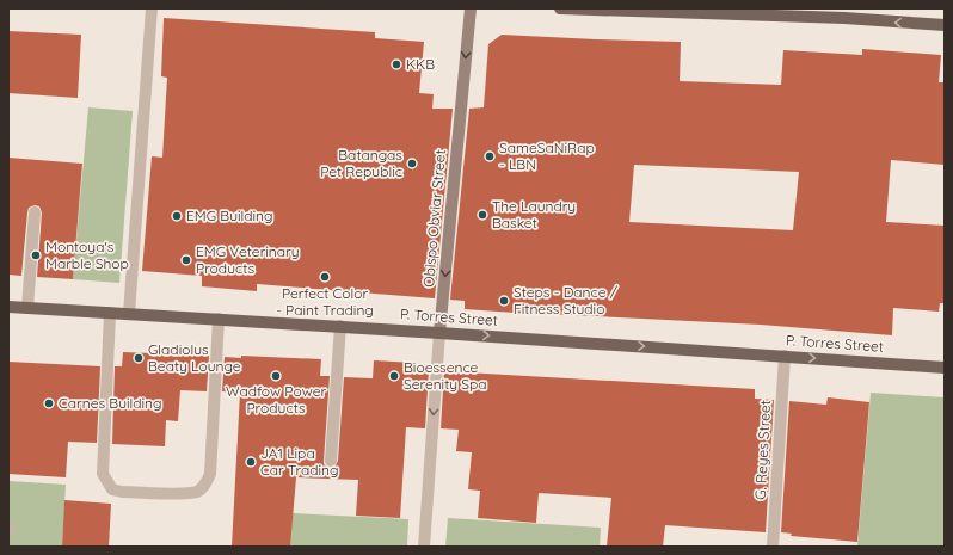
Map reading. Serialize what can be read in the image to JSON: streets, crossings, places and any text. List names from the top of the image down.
{
  "streets": {
    "main road": ["P. Torres Street"],
    "street": ["Obispo Obviar Street", "G. Reyes Street"]
  },
  "crossings": [
    ["Obispo Obviar Street", "P. Torres Street"],
    ["P. Torres Street", "G. Reyes Street"]
  ],
  "one_way": ["Obispo Obviar Street", "P. Torres Street"],
  "places": [
    "KKB",
    "SameSaNiRap - LBN",
    "Batangas Pet Republic",
    "The Laundry Basket",
    "EMG Building",
    "Montoya's Marble Shop",
    "EMG Veterinary Products",
    "Perfect Color - Paint Trading",
    "Steps - Dance / Fitness Studio",
    "Gladiolus Beaty Lounge",
    "Wadfow Power Products",
    "Bioessence Serenity Spa",
    "Carnes Building",
    "JA1 Lipa Car Trading"
  ]
}
